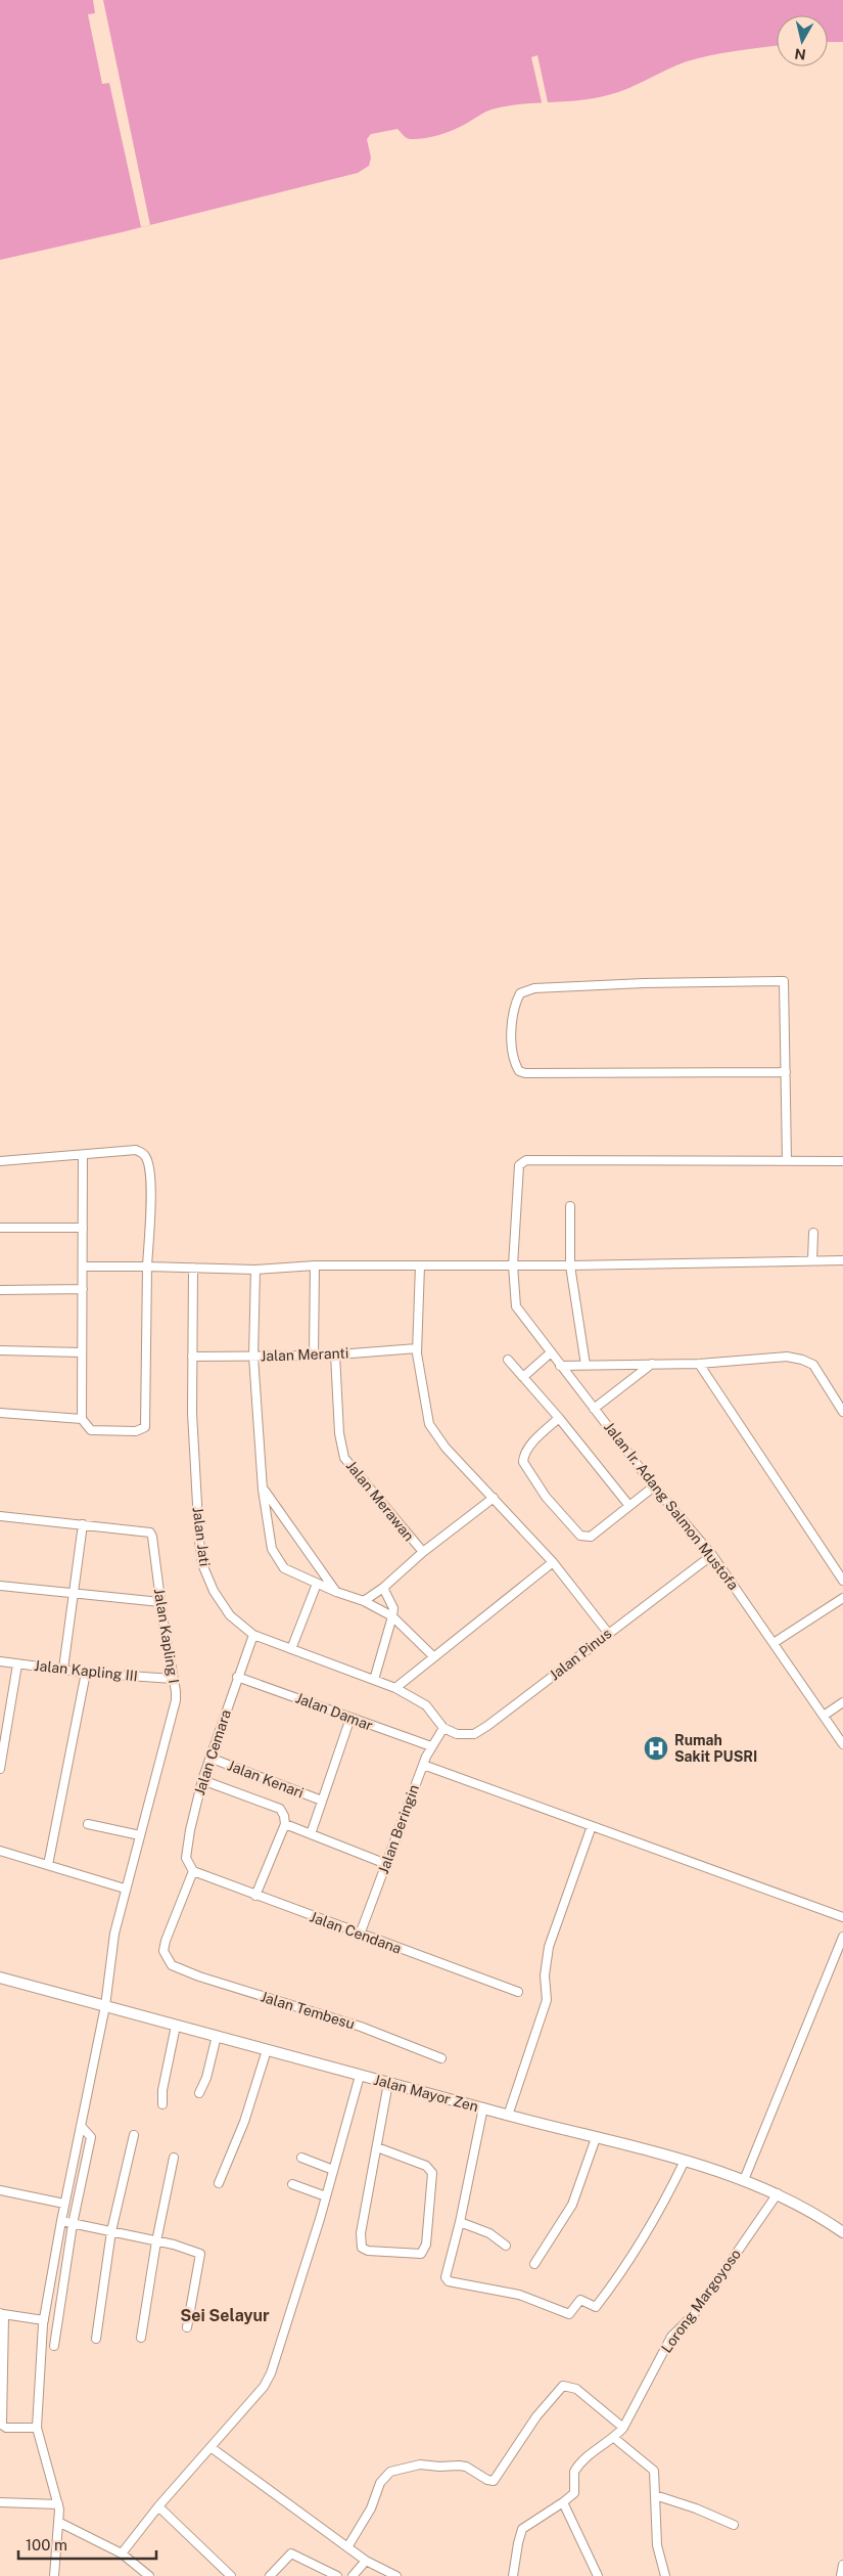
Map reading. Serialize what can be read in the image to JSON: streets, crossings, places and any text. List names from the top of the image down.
{
  "streets": {
    "street": [
      "Jalan Meranti",
      "Jalan Merawan",
      "Jalan Ir. Adang Salmon Mustofa",
      "Jalan Jati",
      "Jalan Kapling I",
      "Jalan Pinus",
      "Jalan Kapling III",
      "Jalan Damar",
      "Jalan Cemara",
      "Jalan Kenari",
      "Jalan Beringin",
      "Jalan Cendana",
      "Jalan Tembesu",
      "Jalan Mayor Zen",
      "Lorong Margoyoso"
    ]
  },
  "crossings": [
    ["Jalan Meranti", "Jalan Merawan"],
    ["Jalan Meranti", "Jalan Jati"],
    ["Jalan Ir. Adang Salmon Mustofa", "Jalan Pinus"],
    ["Jalan Jati", "Jalan Pinus"],
    ["Jalan Jati", "Jalan Cemara"],
    ["Jalan Jati", "Jalan Beringin"],
    ["Jalan Kapling I", "Jalan Kapling III"],
    ["Jalan Kapling I", "Jalan Mayor Zen"],
    ["Jalan Pinus", "Jalan Beringin"],
    ["Jalan Damar", "Jalan Cemara"],
    ["Jalan Damar", "Jalan Beringin"],
    ["Jalan Cemara", "Jalan Kenari"],
    ["Jalan Cemara", "Jalan Cendana"],
    ["Jalan Cemara", "Jalan Tembesu"],
    ["Jalan Beringin", "Jalan Cendana"],
    ["Jalan Cendana", "Jalan Tembesu"],
    ["Jalan Mayor Zen", "Lorong Margoyoso"]
  ],
  "districts": ["Sei Selayur"],
  "places": {
    "hospital": ["Rumah Sakit PUSRI"]
  },
  "scale_bar": "100 m",
  "north": "bottom"
}
